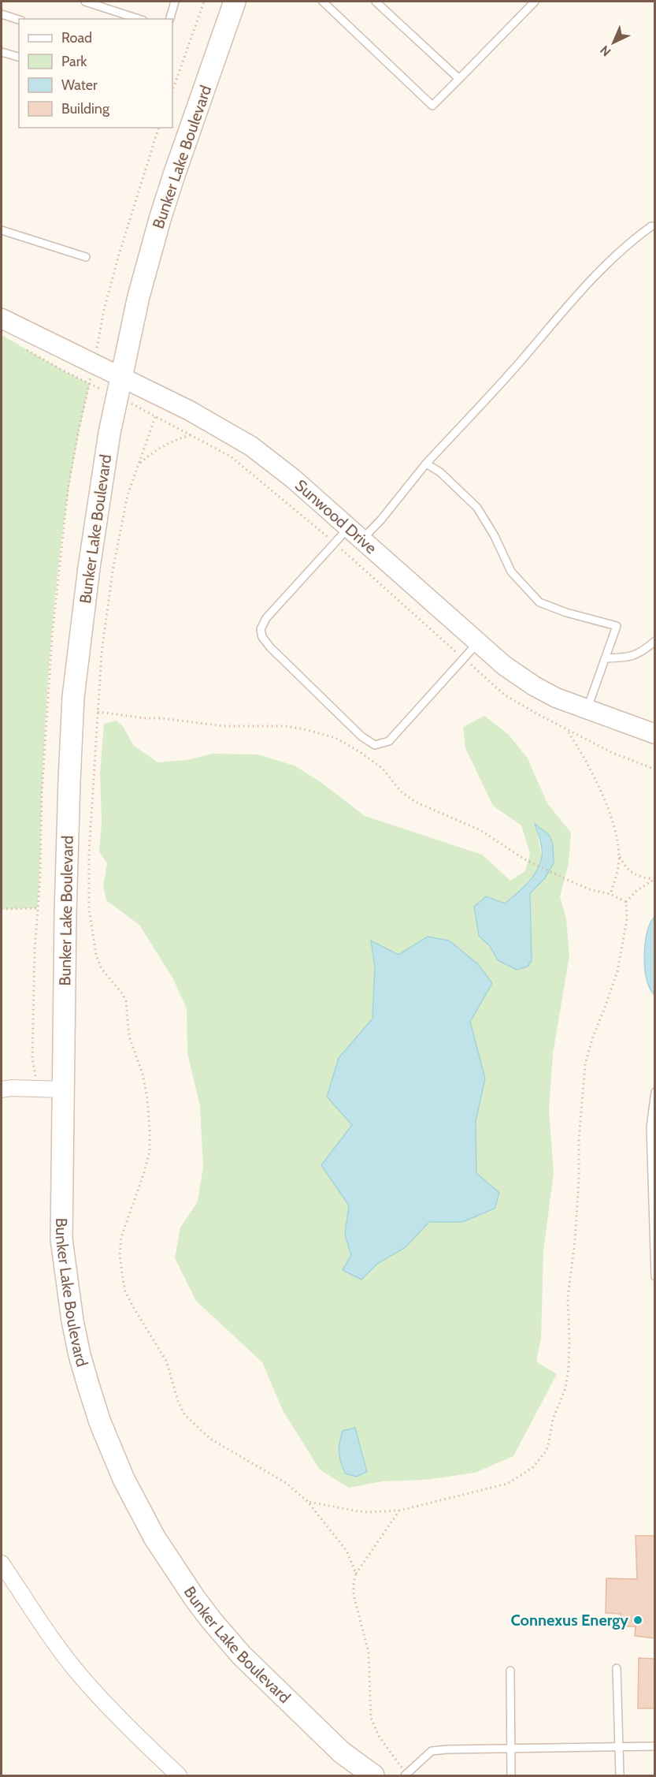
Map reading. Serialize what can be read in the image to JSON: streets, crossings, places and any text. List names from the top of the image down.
{
  "streets": {
    "main road": ["Bunker Lake Boulevard"],
    "street": ["Sunwood Drive"]
  },
  "crossings": [
    ["Bunker Lake Boulevard", "Sunwood Drive"]
  ],
  "places": ["Connexus Energy"],
  "legend": [
    "Road",
    "Park",
    "Water",
    "Building"
  ],
  "north": "bottom left"
}
